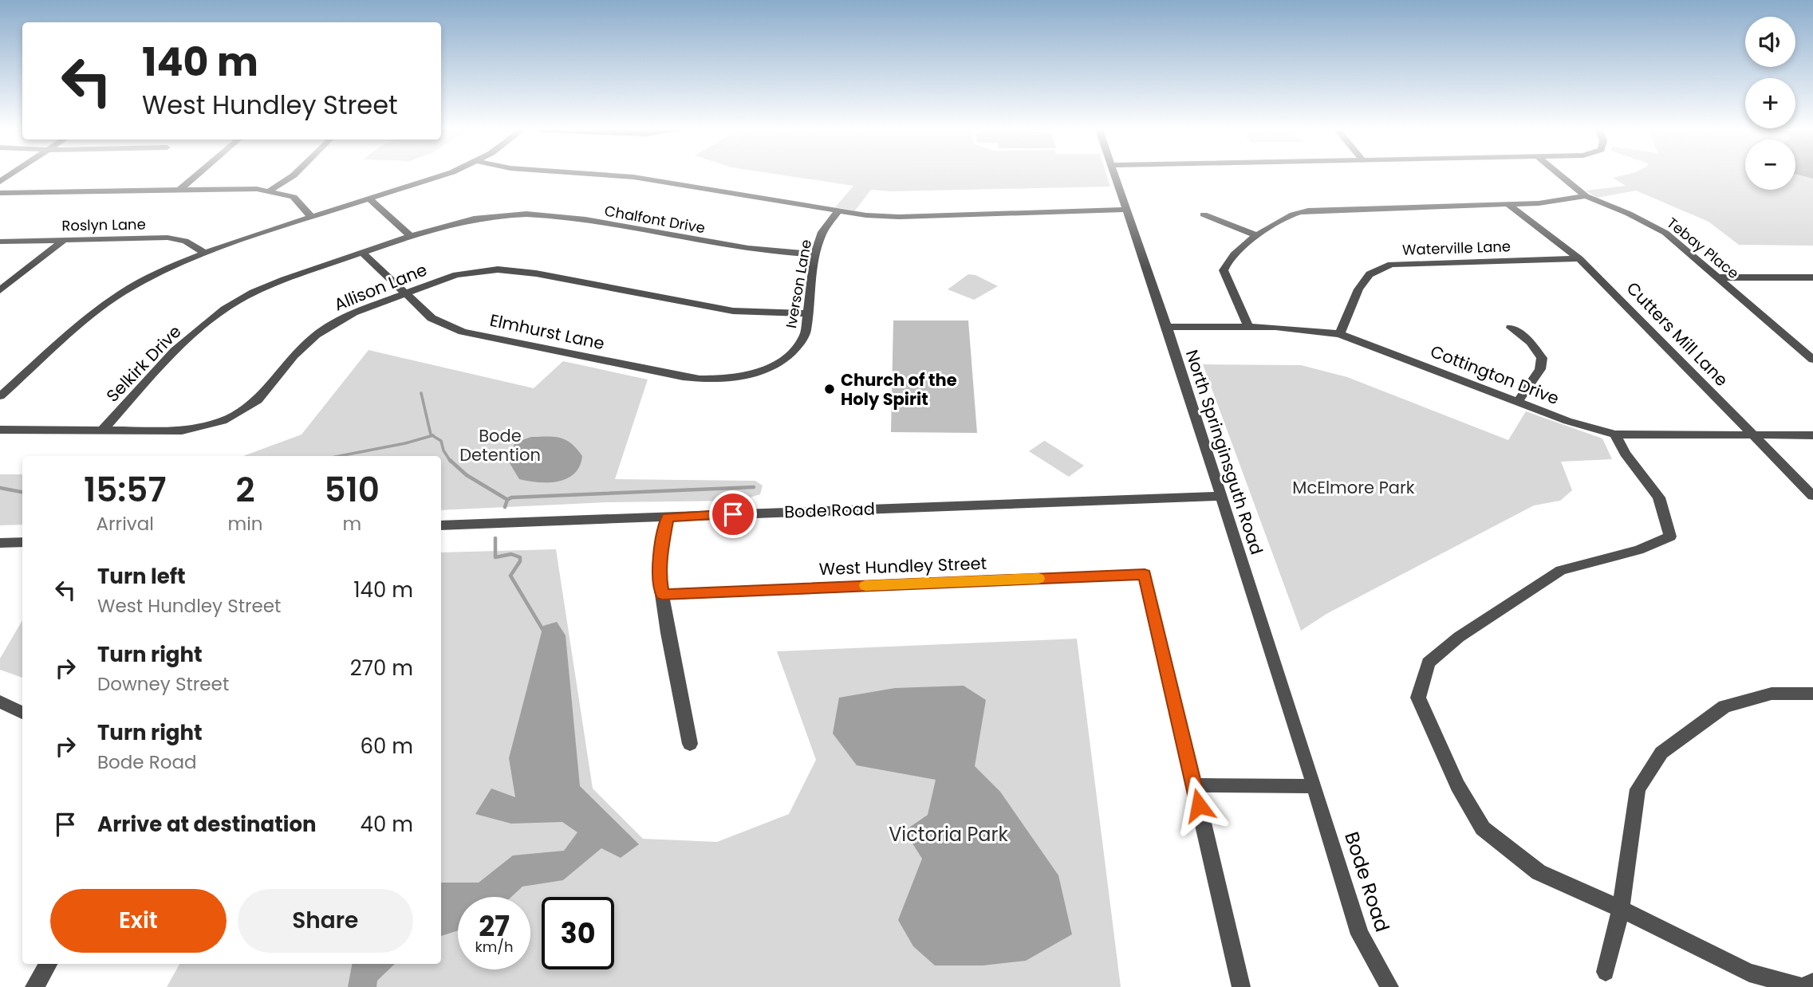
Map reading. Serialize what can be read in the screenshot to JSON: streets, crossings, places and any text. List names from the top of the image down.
{
  "streets": {
    "street": [
      "Chalfont Drive",
      "Roslyn Lane",
      "Waterville Lane",
      "Tebay Place",
      "Iverson Lane",
      "Allison Lane",
      "Elmhurst Lane",
      "Cutters Mill Lane",
      "Selkirk Drive",
      "Cottington Drive",
      "North Springinsguth Road",
      "Bode Road",
      "West Hundley Street"
    ]
  },
  "crossings": [
    ["Chalfont Drive", "Iverson Lane"],
    ["Chalfont Drive", "Elmhurst Lane"],
    ["Chalfont Drive", "Selkirk Drive"],
    ["Waterville Lane", "Cutters Mill Lane"],
    ["Waterville Lane", "Cottington Drive"],
    ["Iverson Lane", "Allison Lane"],
    ["Iverson Lane", "Elmhurst Lane"],
    ["Allison Lane", "Elmhurst Lane"],
    ["Allison Lane", "Selkirk Drive"],
    ["Elmhurst Lane", "Selkirk Drive"],
    ["Cutters Mill Lane", "Cottington Drive"],
    ["Cottington Drive", "North Springinsguth Road"],
    ["North Springinsguth Road", "Bode Road"]
  ],
  "parks": ["Bode Detention", "McElmore Park", "Victoria Park"],
  "places": ["Church of the Holy Spirit"],
  "page": {
    "map_buttons": ["+", "−"],
    "turn": ["140 m", "West Hundley Street"],
    "eta": [
      "15:57",
      "Arrival",
      "2",
      "min",
      "510",
      "m"
    ],
    "list": [
      {
        "name": "Turn left",
        "note": "West Hundley Street",
        "value": "140 m"
      },
      {
        "name": "Turn right",
        "note": "Downey Street",
        "value": "270 m"
      },
      {
        "name": "Turn right",
        "note": "Bode Road",
        "value": "60 m"
      },
      {
        "name": "Arrive at destination",
        "value": "40 m"
      }
    ],
    "buttons": ["Exit", "Share"],
    "speed": "27 km/h",
    "limit": "30"
  }
}
